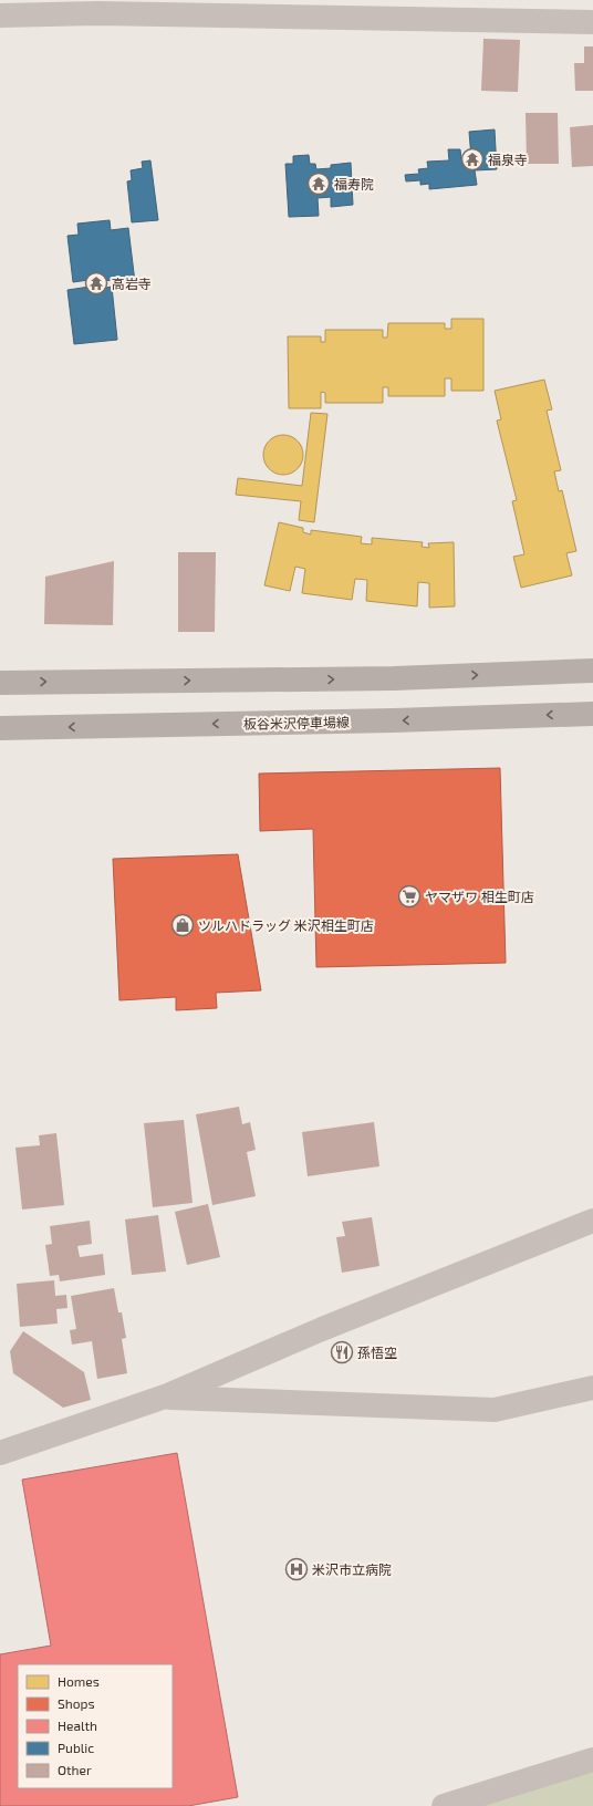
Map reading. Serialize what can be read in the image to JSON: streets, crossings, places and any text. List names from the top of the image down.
{
  "streets": {
    "main road": ["板谷米沢停車場線"]
  },
  "places": {
    "temple": ["福泉寺", "福寿院", "高岩寺"],
    "supermarket": ["ヤマザワ 相生町店"],
    "shop": ["ツルハドラッグ 米沢相生町店"],
    "restaurant": ["孫悟空"],
    "hospital": ["米沢市立病院"]
  },
  "legend": [
    "Homes",
    "Shops",
    "Health",
    "Public",
    "Other"
  ]
}
